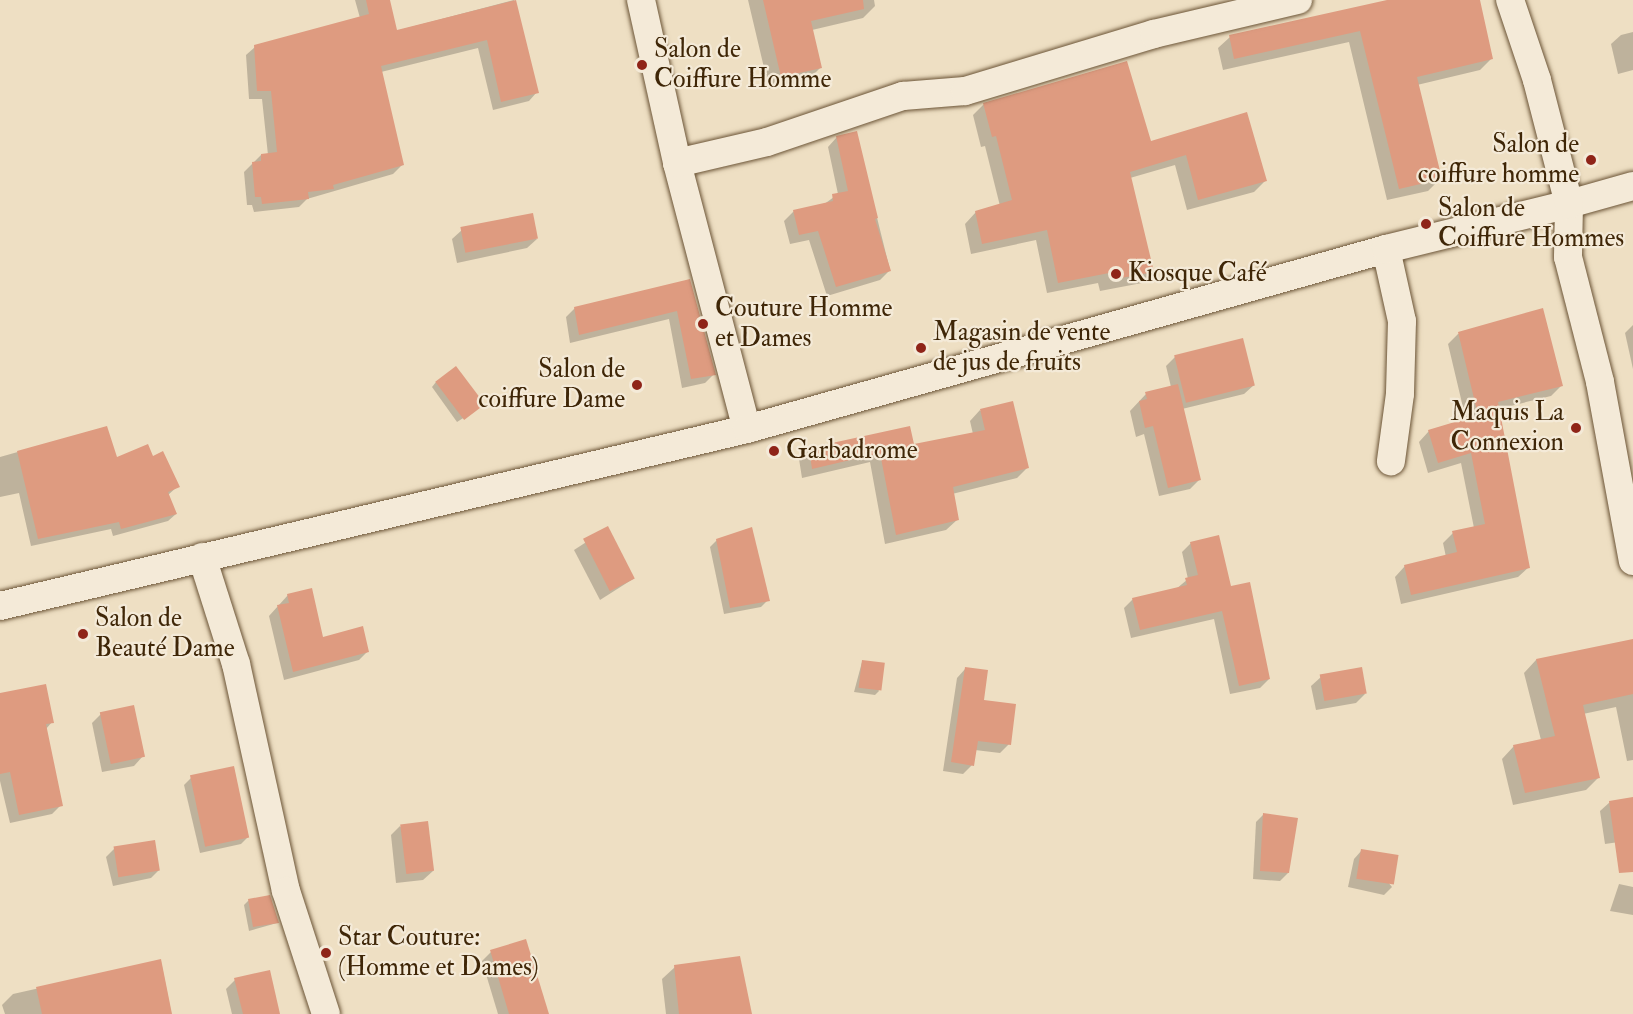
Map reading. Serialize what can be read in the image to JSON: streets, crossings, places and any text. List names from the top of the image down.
{
  "places": [
    "Salon de Coiffure Homme",
    "Salon de coiffure homme",
    "Salon de Coiffure Hommes",
    "Kiosque Café",
    "Couture Homme et Dames",
    "Magasin de vente de jus de fruits",
    "Salon de coiffure Dame",
    "Maquis La Connexion",
    "Garbadrome",
    "Salon de Beauté Dame",
    "Star Couture: (Homme et Dames)"
  ]
}
